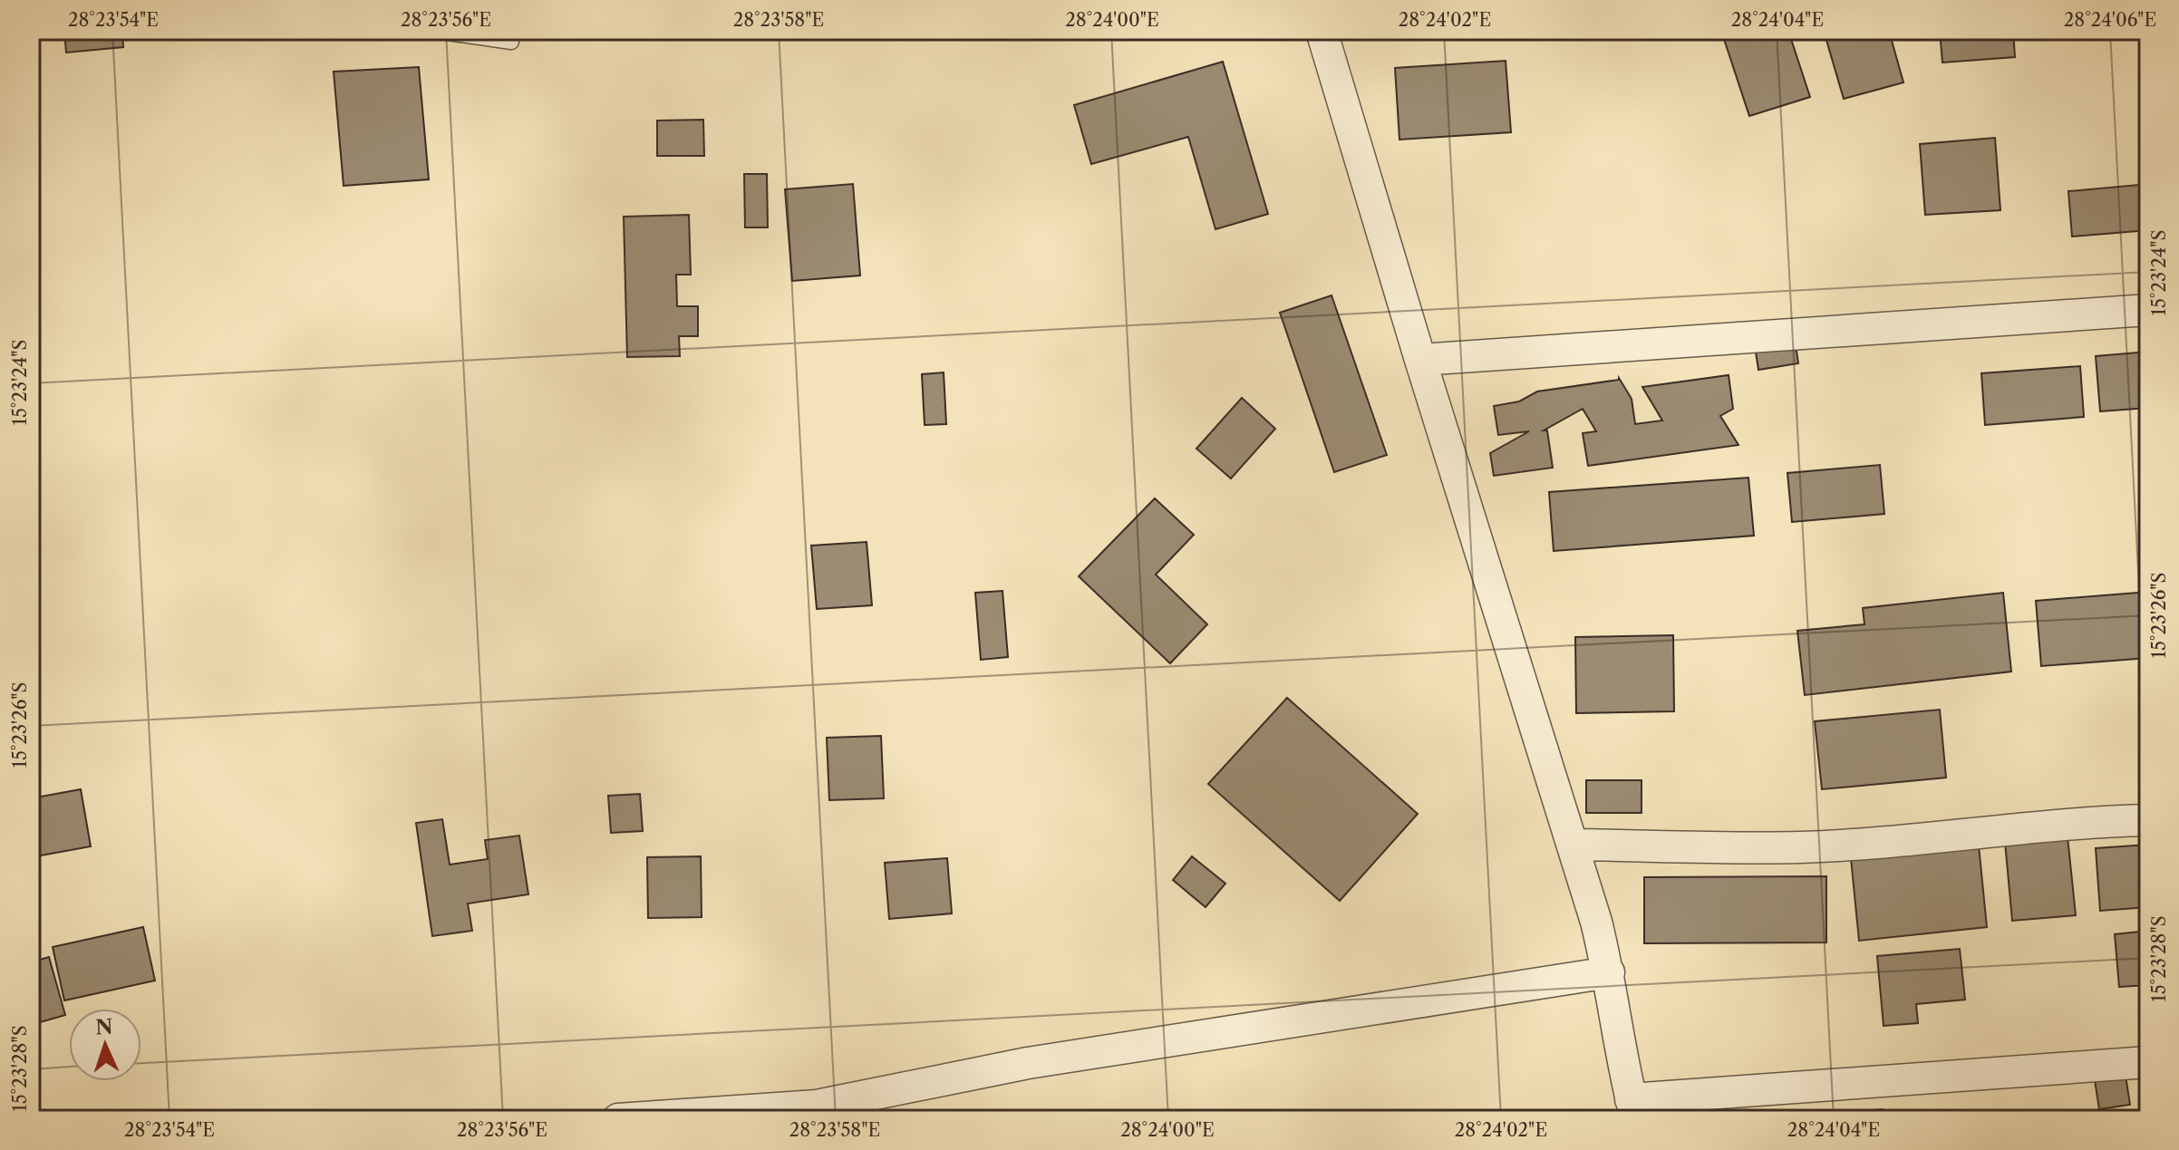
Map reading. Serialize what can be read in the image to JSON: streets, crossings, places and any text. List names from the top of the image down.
{
  "north": "top",
  "coordinates": [
    "28°23'54\"E",
    "28°23'56\"E",
    "28°23'58\"E",
    "28°24'00\"E",
    "28°24'02\"E",
    "28°24'04\"E",
    "28°24'06\"E",
    "15°23'24\"S",
    "15°23'26\"S",
    "15°23'28\"S"
  ]
}
